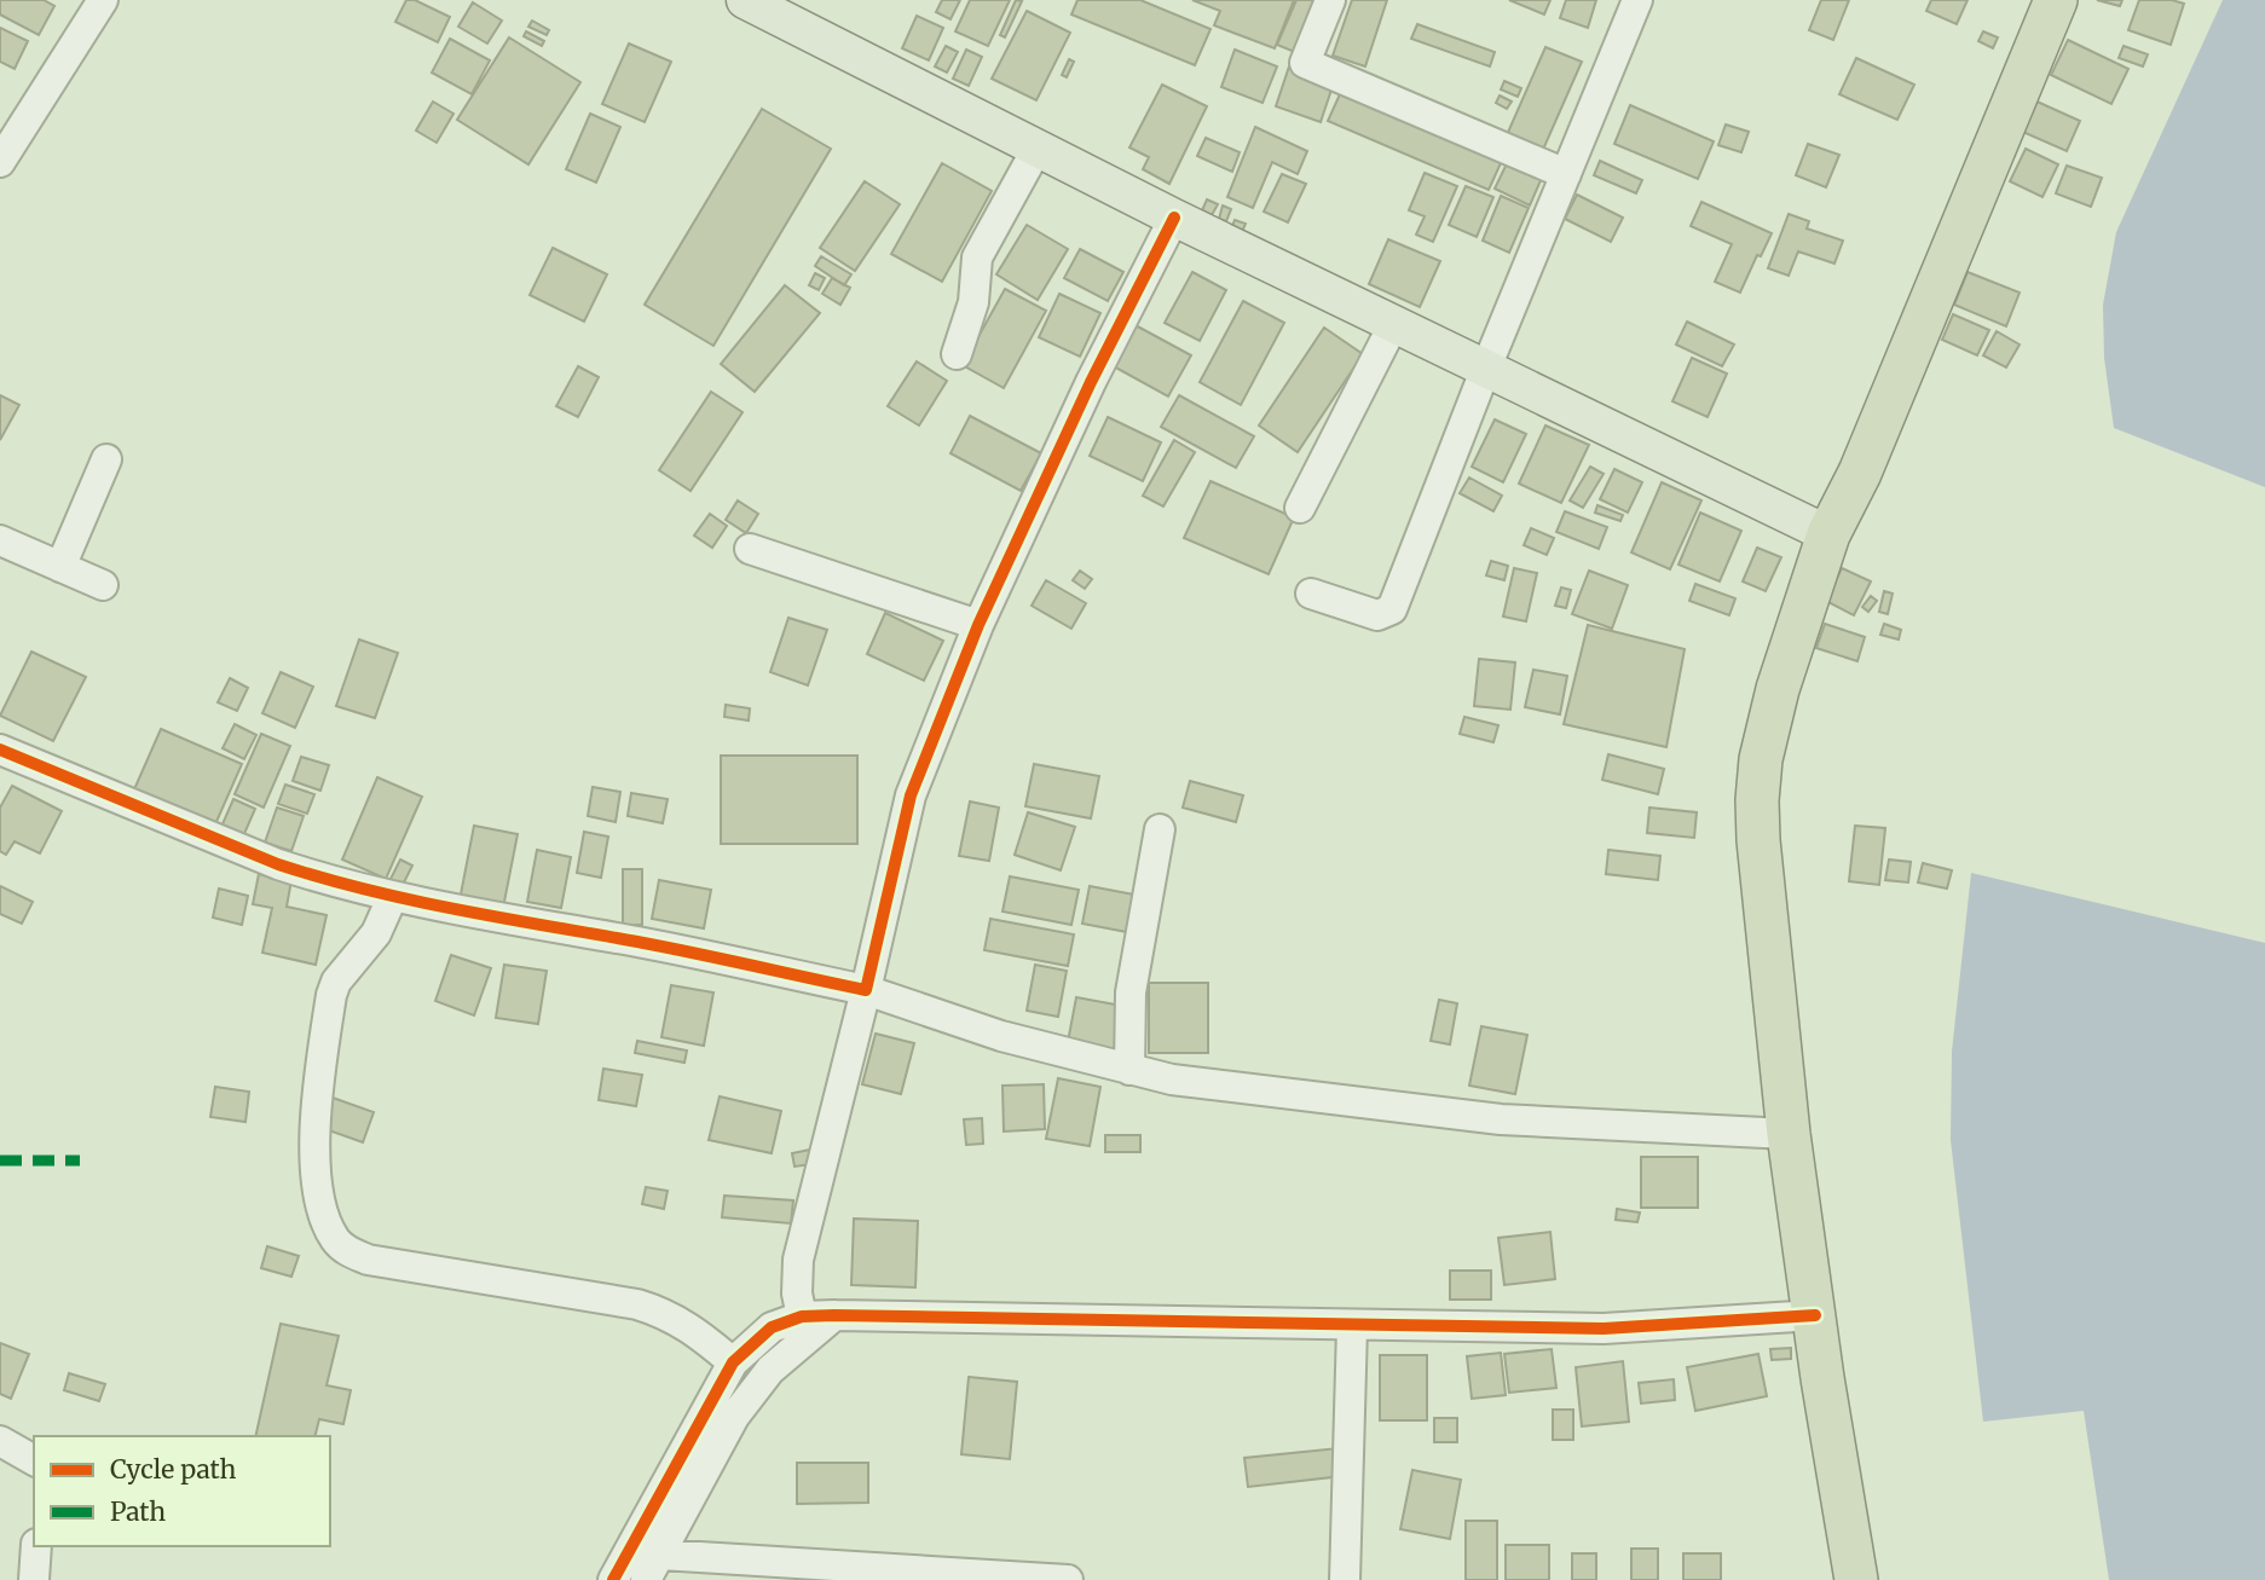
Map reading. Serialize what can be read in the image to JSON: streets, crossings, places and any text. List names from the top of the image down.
{
  "legend": ["Cycle path", "Path"]
}
